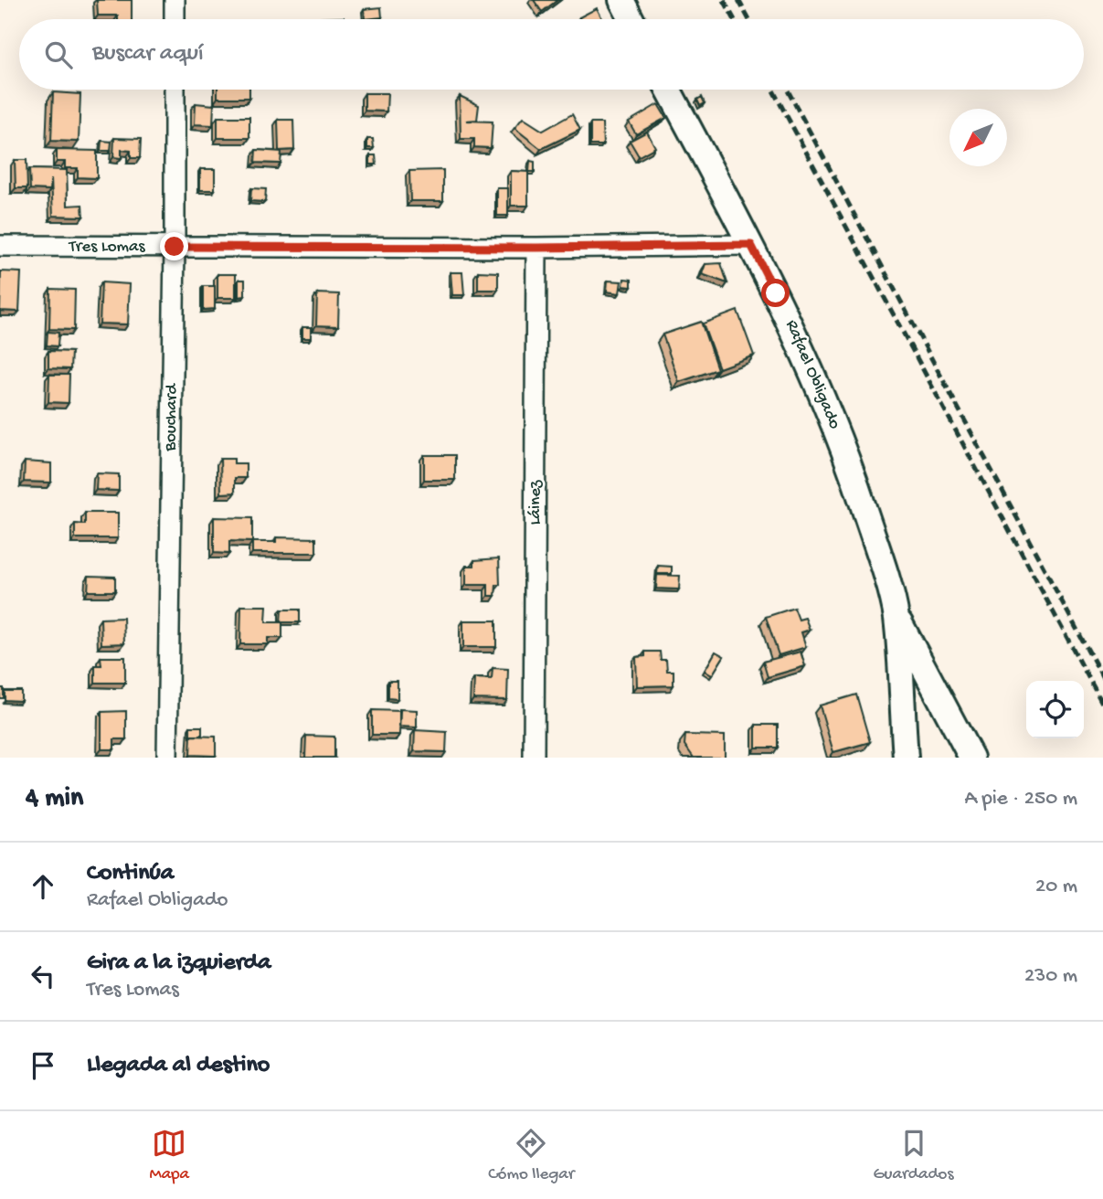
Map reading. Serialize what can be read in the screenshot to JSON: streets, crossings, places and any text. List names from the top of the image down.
{
  "streets": {
    "street": [
      "Tres Lomas",
      "Rafael Obligado",
      "Bouchard",
      "Láinez"
    ]
  },
  "crossings": [
    ["Tres Lomas", "Rafael Obligado"],
    ["Tres Lomas", "Bouchard"],
    ["Tres Lomas", "Láinez"]
  ],
  "north": "bottom left",
  "page": {
    "search": "Buscar aquí",
    "heading": ["4 min", "A pie · 250 m"],
    "list": [
      ["Continúa", "Rafael Obligado", "20 m"],
      ["Gira a la izquierda", "Tres Lomas", "230 m"],
      "Llegada al destino"
    ],
    "nav": ["Mapa", "Cómo llegar", "Guardados"]
  }
}
